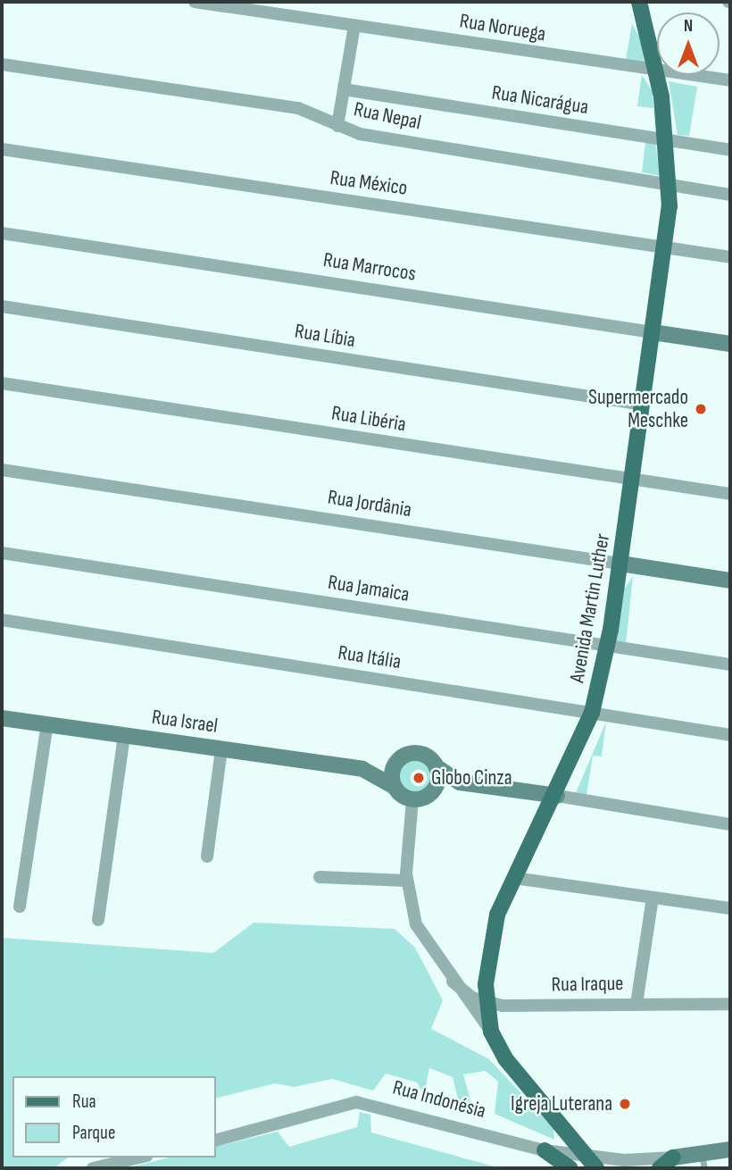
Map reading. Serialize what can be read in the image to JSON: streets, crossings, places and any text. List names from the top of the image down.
{
  "streets": {
    "main road": ["Avenida Martin Luther"],
    "street": [
      "Rua Noruega",
      "Rua Nicarágua",
      "Rua Nepal",
      "Rua México",
      "Rua Marrocos",
      "Rua Líbia",
      "Rua Libéria",
      "Rua Jordânia",
      "Rua Jamaica",
      "Rua Itália",
      "Rua Israel",
      "Rua Iraque",
      "Rua Indonésia"
    ]
  },
  "crossings": [
    ["Rua Noruega", "Avenida Martin Luther"],
    ["Rua Nicarágua", "Avenida Martin Luther"],
    ["Rua Nepal", "Avenida Martin Luther"],
    ["Rua México", "Avenida Martin Luther"],
    ["Rua Marrocos", "Avenida Martin Luther"],
    ["Rua Líbia", "Avenida Martin Luther"],
    ["Rua Libéria", "Avenida Martin Luther"],
    ["Rua Jordânia", "Avenida Martin Luther"],
    ["Rua Jamaica", "Avenida Martin Luther"],
    ["Avenida Martin Luther", "Rua Itália"],
    ["Avenida Martin Luther", "Rua Iraque"]
  ],
  "places": ["Supermercado Meschke", "Globo Cinza", "Igreja Luterana"],
  "legend": ["Rua", "Parque"],
  "north": "top"
}
